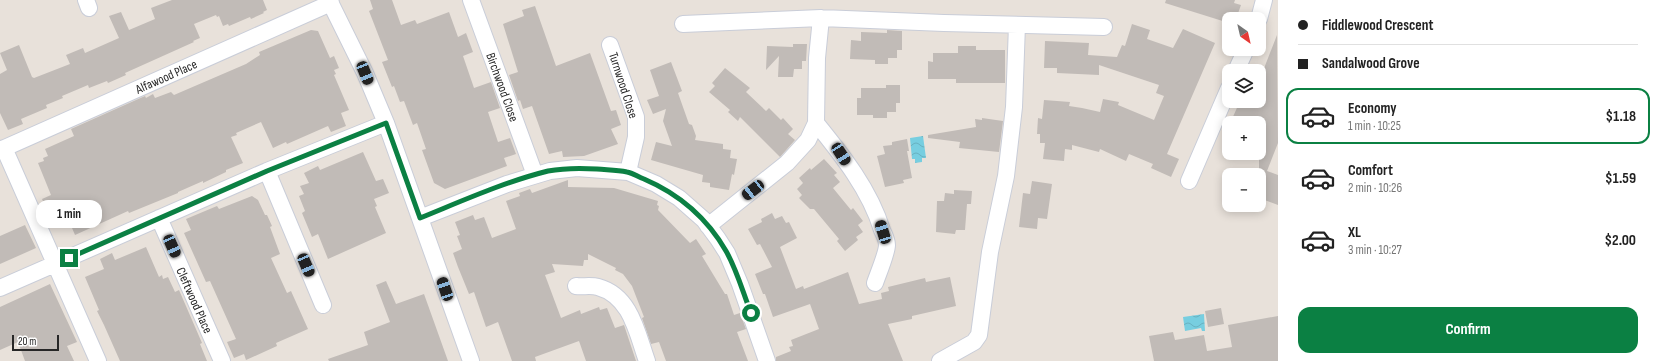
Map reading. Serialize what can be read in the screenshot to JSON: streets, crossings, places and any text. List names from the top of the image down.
{
  "streets": {
    "street": [
      "Alfawood Place",
      "Turnwood Close",
      "Birchwood Close",
      "Cleftwood Place"
    ]
  },
  "scale_bar": "20 m",
  "north": "bottom right",
  "page": {
    "banner": ["Fiddlewood Crescent", "Sandalwood Grove"],
    "map_buttons": ["+", "−"],
    "list": [
      {
        "name": "Economy",
        "note": "1 min · 10:25",
        "value": "$1.18"
      },
      {
        "name": "Comfort",
        "note": "2 min · 10:26",
        "value": "$1.59"
      },
      {
        "name": "XL",
        "note": "3 min · 10:27",
        "value": "$2.00"
      }
    ],
    "bubble": "1 min",
    "buttons": "Confirm",
    "scale": "20 m"
  }
}
